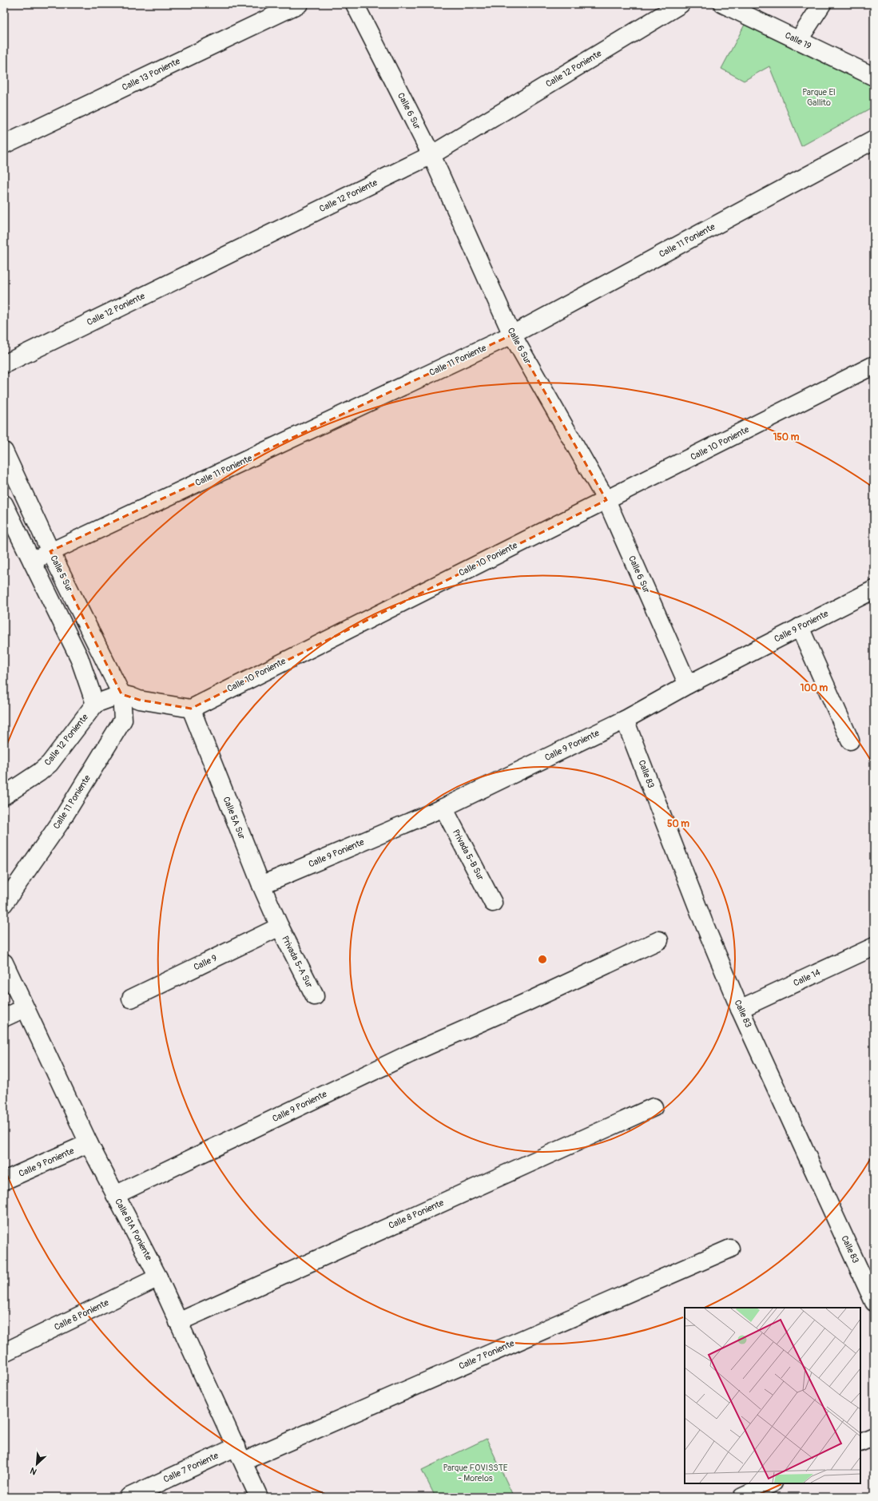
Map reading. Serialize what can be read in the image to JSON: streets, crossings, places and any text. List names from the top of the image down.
{
  "streets": {
    "street": [
      "Calle 19",
      "Calle 12 Poniente",
      "Calle 13 Poniente",
      "Calle 6 Sur",
      "Calle 11 Poniente",
      "Calle 10 Poniente",
      "Calle 5 Sur",
      "Calle 9 Poniente",
      "Calle 83",
      "Calle 5A Sur",
      "Privada 5-B Sur",
      "Privada 5-A Sur",
      "Calle 9",
      "Calle 14",
      "Calle 8 Poniente",
      "Calle 81A Poniente",
      "Calle 7 Poniente"
    ]
  },
  "crossings": [
    ["Calle 12 Poniente", "Calle 6 Sur"],
    ["Calle 6 Sur", "Calle 11 Poniente"],
    ["Calle 6 Sur", "Calle 10 Poniente"],
    ["Calle 6 Sur", "Calle 9 Poniente"],
    ["Calle 11 Poniente", "Calle 5 Sur"],
    ["Calle 10 Poniente", "Calle 5A Sur"],
    ["Calle 9 Poniente", "Calle 83"],
    ["Calle 9 Poniente", "Calle 5A Sur"],
    ["Calle 9 Poniente", "Privada 5-B Sur"],
    ["Calle 9 Poniente", "Calle 81A Poniente"],
    ["Calle 83", "Calle 14"],
    ["Calle 5A Sur", "Privada 5-A Sur"],
    ["Calle 5A Sur", "Calle 9"],
    ["Privada 5-A Sur", "Calle 9"],
    ["Calle 8 Poniente", "Calle 81A Poniente"],
    ["Calle 81A Poniente", "Calle 7 Poniente"]
  ],
  "parks": ["Parque El Gallito", "Parque FOVISSTE - Morelos"],
  "north": "bottom left",
  "rings": ["150 m", "100 m", "50 m"]
}
